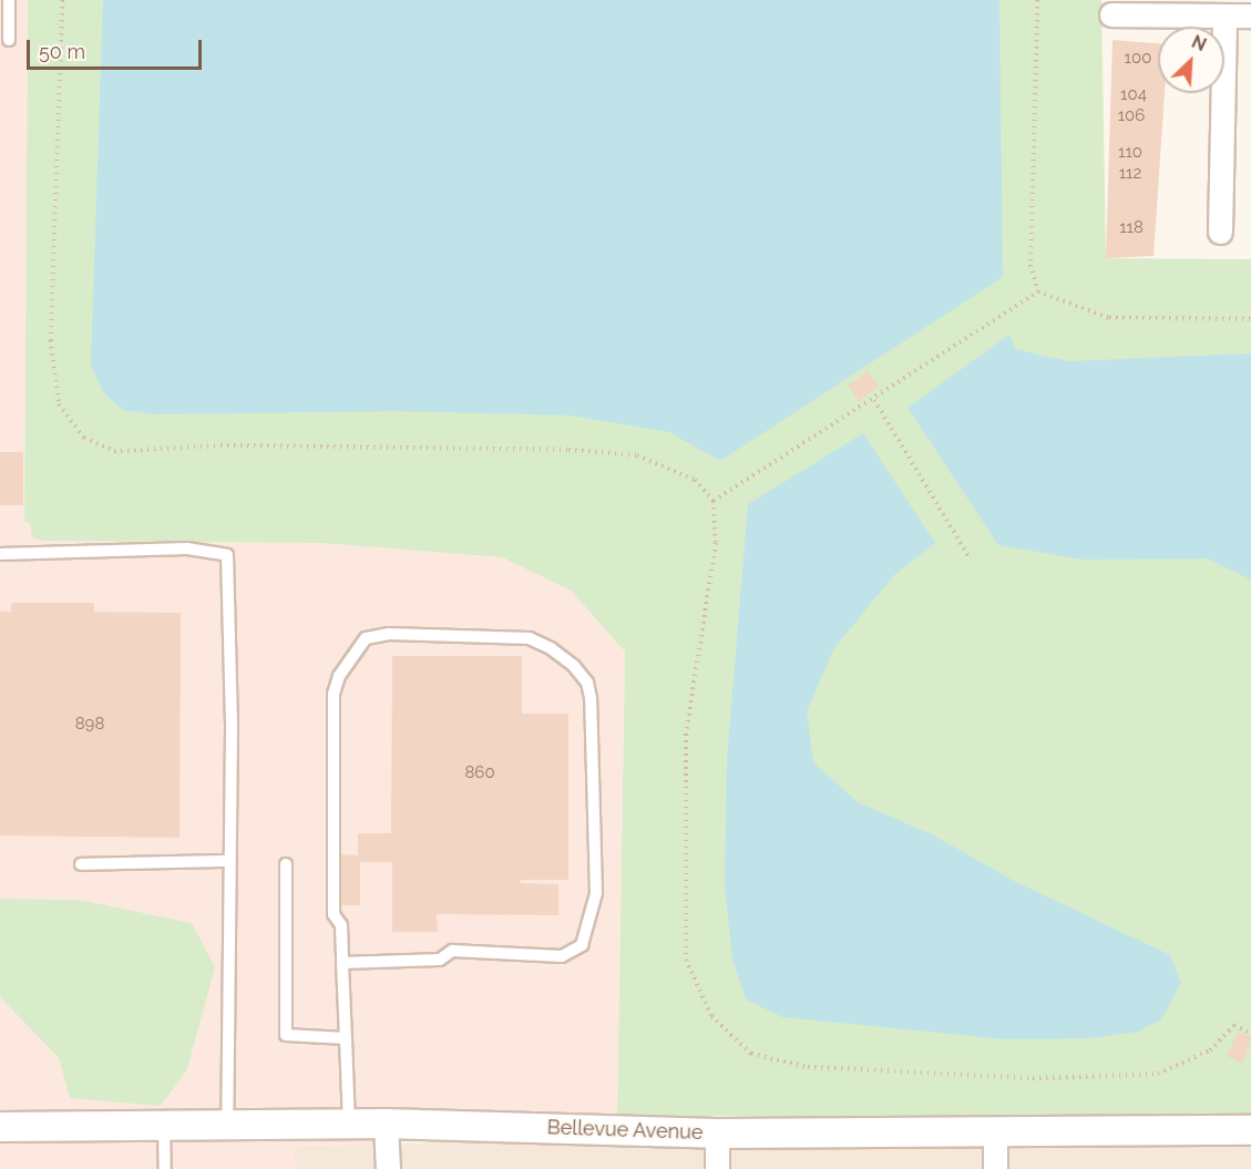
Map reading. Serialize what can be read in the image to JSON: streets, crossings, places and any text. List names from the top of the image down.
{
  "streets": {
    "street": ["Bellevue Avenue"]
  },
  "house_numbers": [
    "100",
    "104",
    "106",
    "110",
    "112",
    "118",
    "898",
    "860"
  ],
  "scale_bar": "50 m",
  "north": "top right"
}
